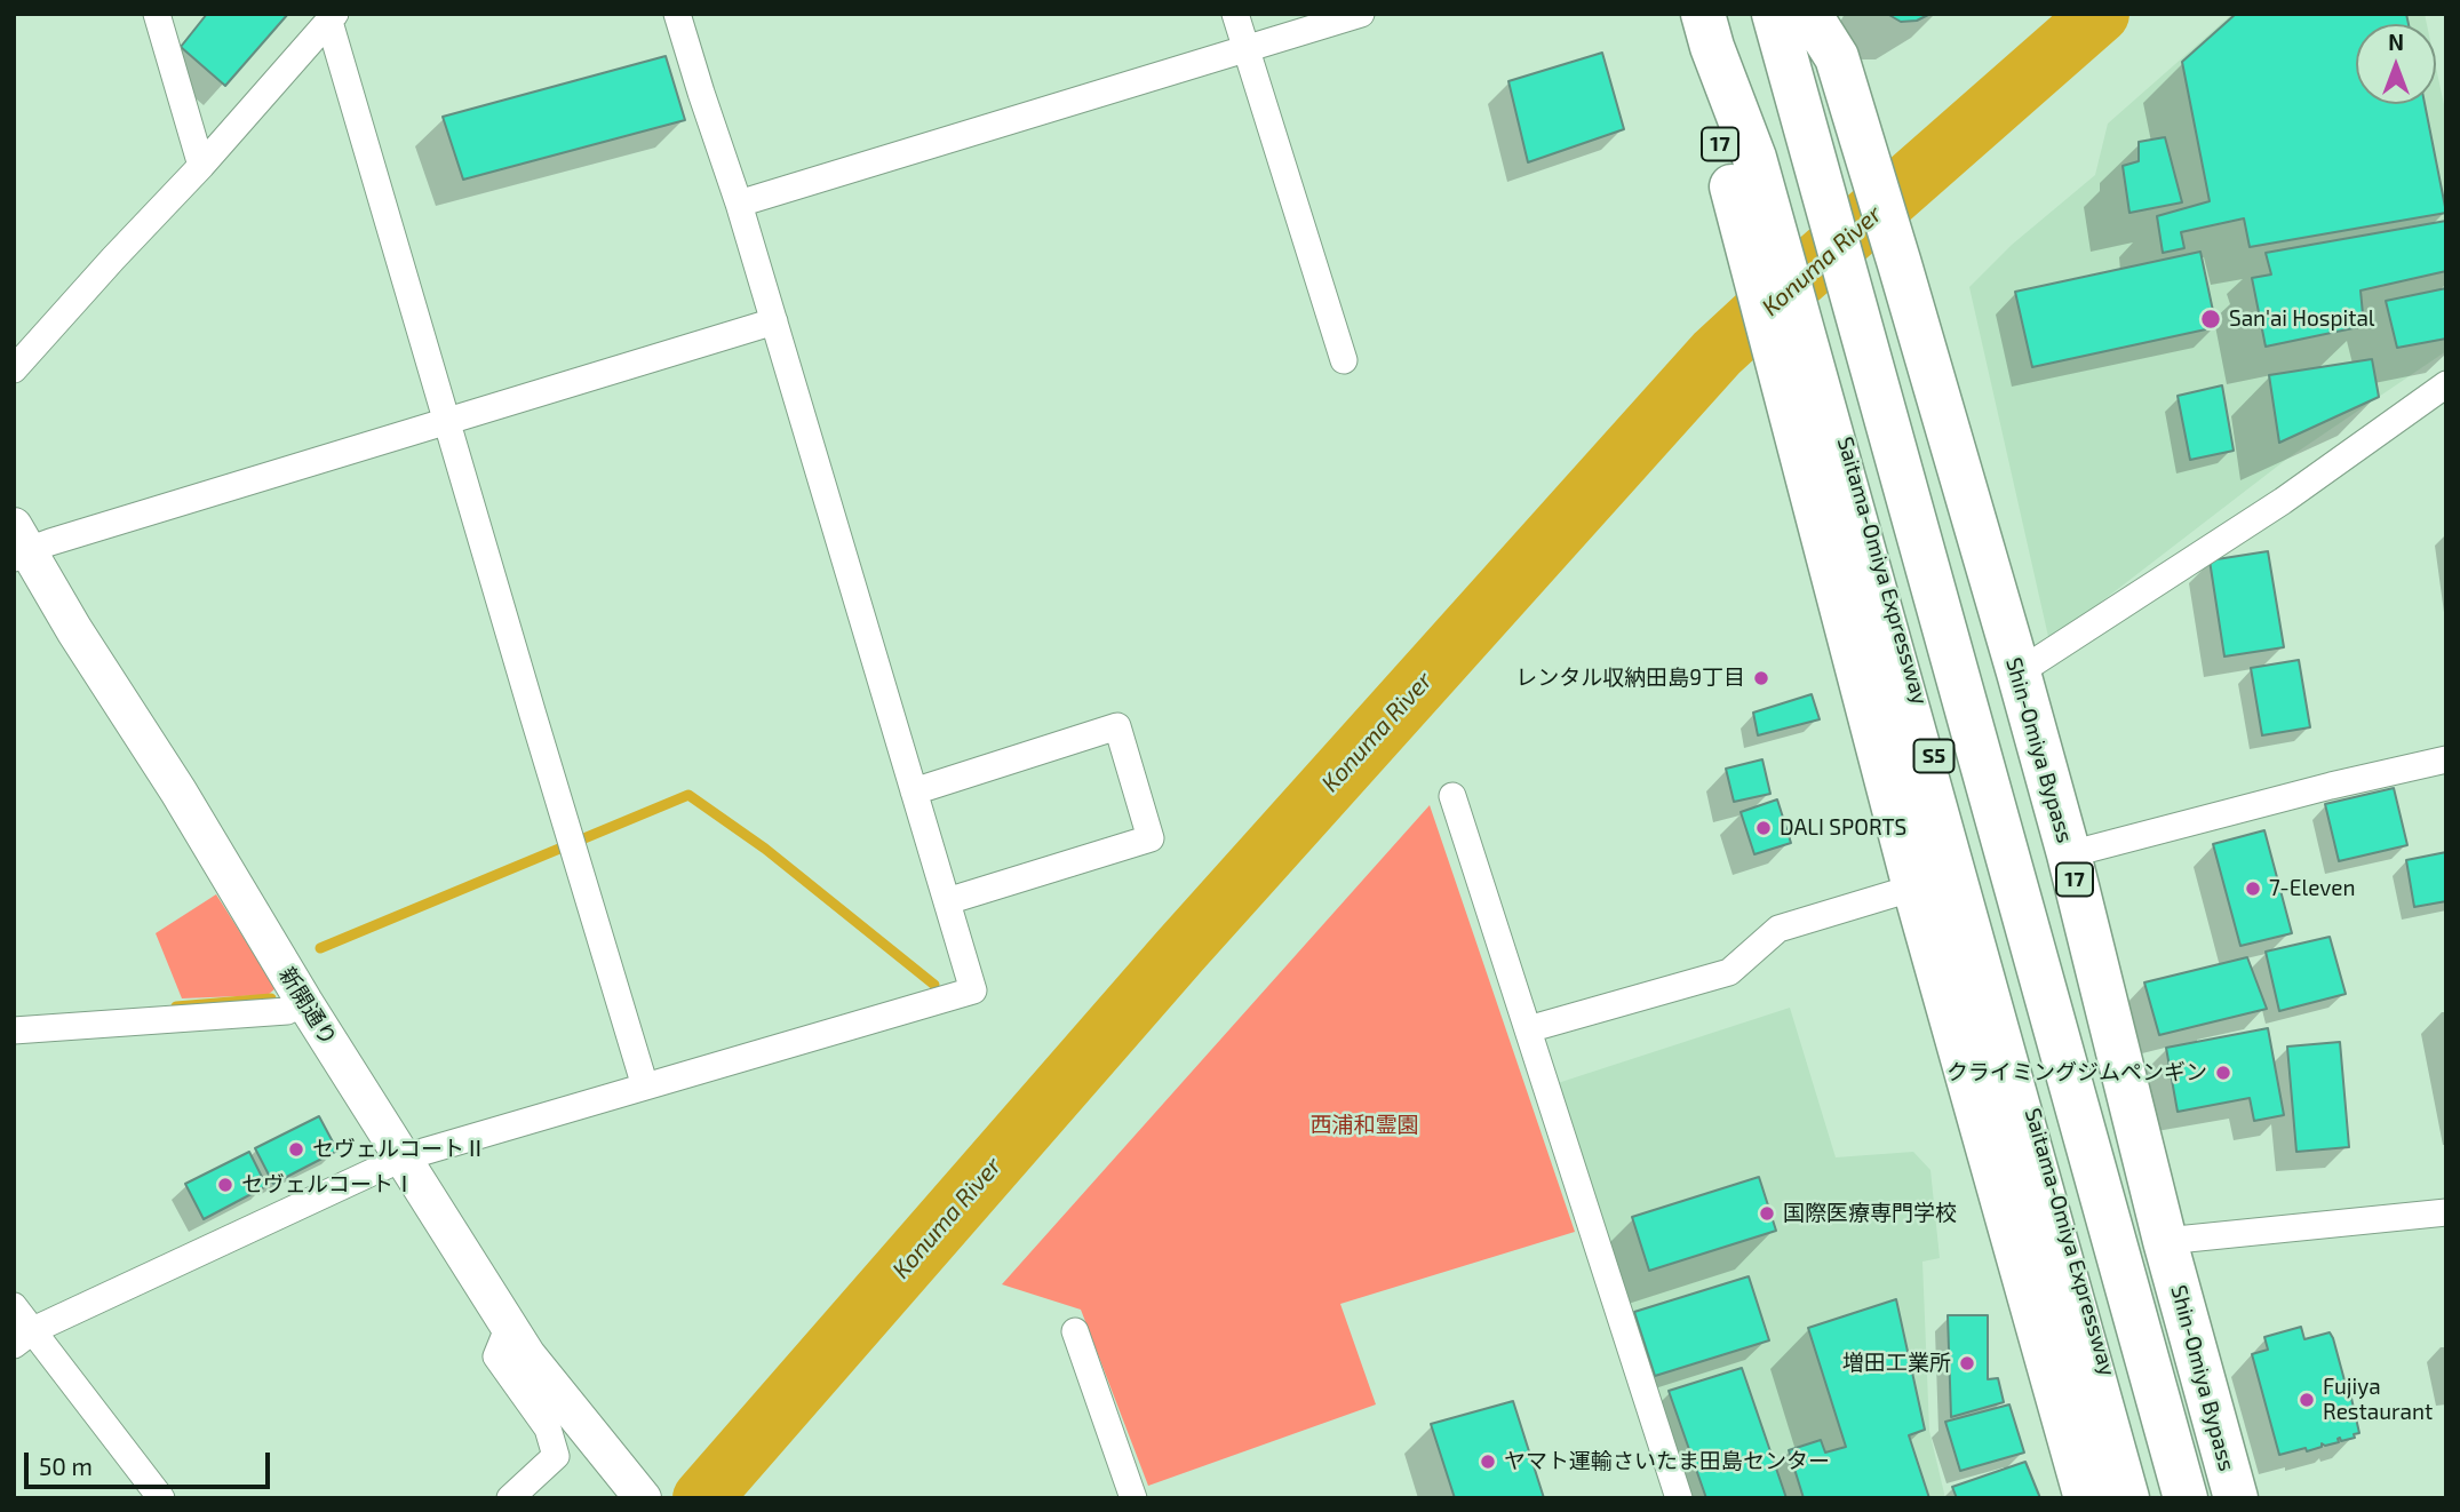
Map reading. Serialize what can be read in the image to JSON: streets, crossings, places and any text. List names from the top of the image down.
{
  "streets": {
    "highway": [
      "17",
      "Saitama-Omiya Expressway",
      "Shin-Omiya Bypass",
      "S5"
    ],
    "street": ["新開通り"]
  },
  "crossings": [
    ["17", "Saitama-Omiya Expressway"],
    ["Saitama-Omiya Expressway", "Shin-Omiya Bypass"]
  ],
  "water": ["Konuma River"],
  "parks": ["西浦和霊園"],
  "places": [
    "San'ai Hospital",
    "レンタル収納田島9丁目",
    "DALI SPORTS",
    "7-Eleven",
    "クライミングジムペンギン",
    "セヴェルコートⅡ",
    "セヴェルコートⅠ",
    "国際医療専門学校",
    "増田工業所",
    "Fujiya Restaurant",
    "ヤマト運輸さいたま田島センター"
  ],
  "scale_bar": "50 m",
  "north": "top"
}
